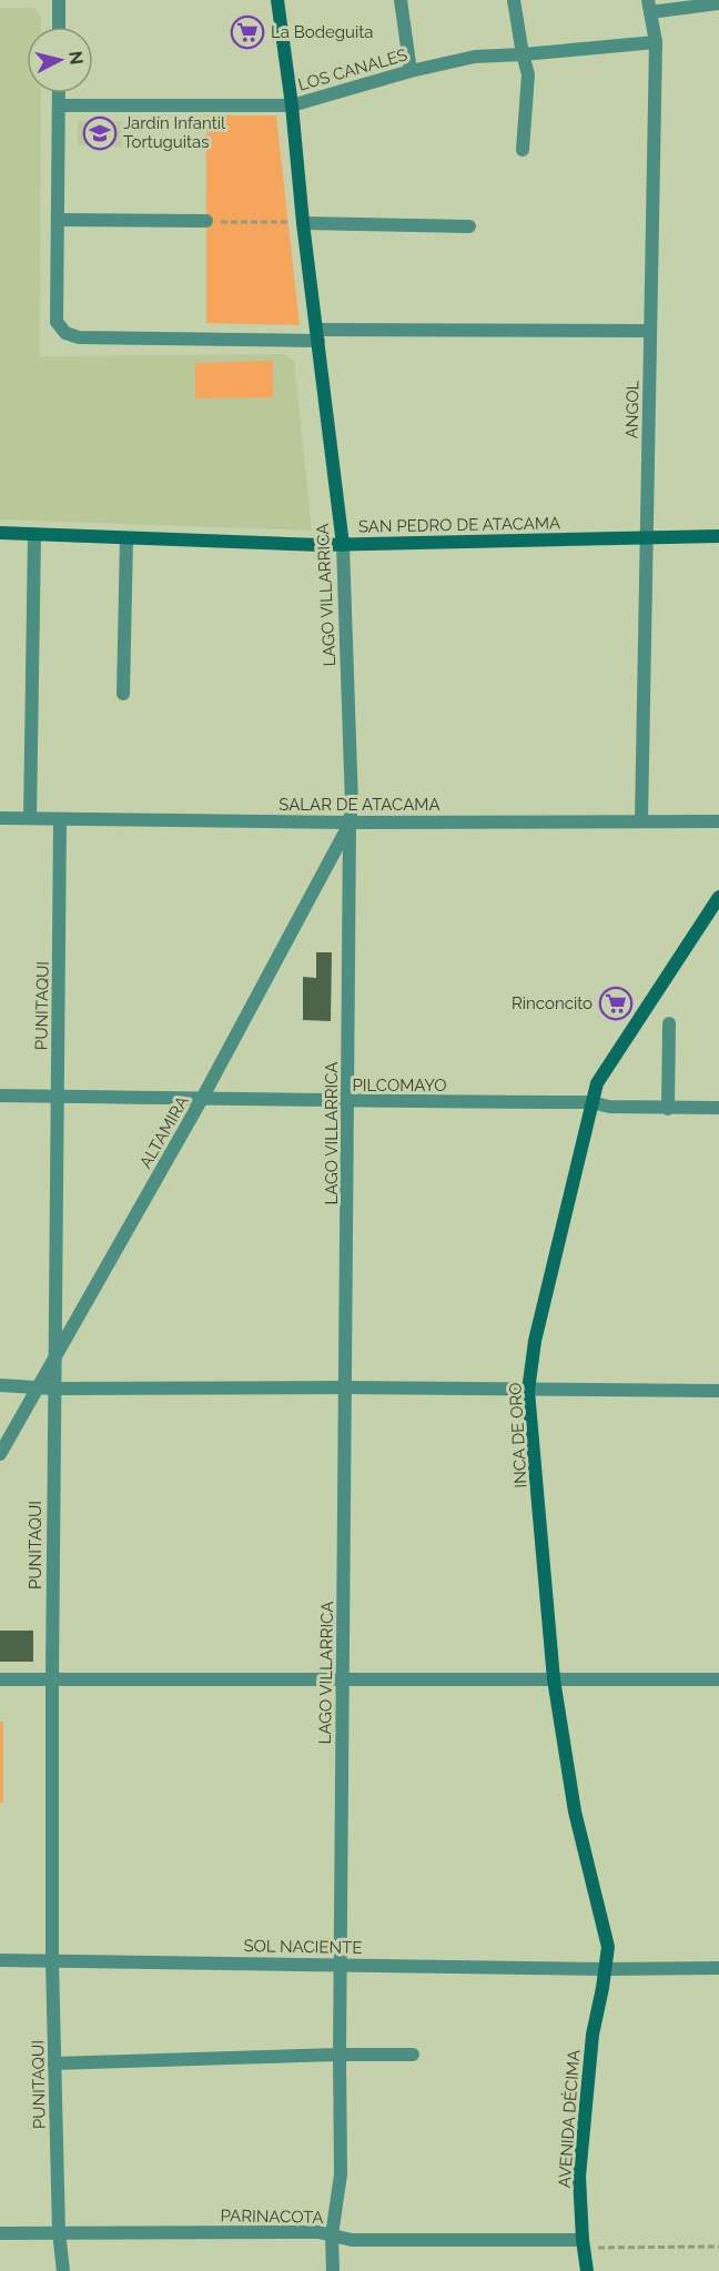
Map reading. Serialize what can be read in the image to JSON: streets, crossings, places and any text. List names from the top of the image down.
{
  "streets": {
    "street": [
      "LOS CANALES",
      "ANGOL",
      "SAN PEDRO DE ATACAMA",
      "LAGO VILLARRICA",
      "SALAR DE ATACAMA",
      "PUNITAQUI",
      "PILCOMAYO",
      "ALTAMIRA",
      "INCA DE ORO",
      "SOL NACIENTE",
      "AVENIDA DÉCIMA",
      "PARINACOTA"
    ]
  },
  "crossings": [
    ["LOS CANALES", "ANGOL"],
    ["LOS CANALES", "LAGO VILLARRICA"],
    ["ANGOL", "SAN PEDRO DE ATACAMA"],
    ["ANGOL", "SALAR DE ATACAMA"],
    ["SAN PEDRO DE ATACAMA", "LAGO VILLARRICA"],
    ["LAGO VILLARRICA", "SALAR DE ATACAMA"],
    ["LAGO VILLARRICA", "PILCOMAYO"],
    ["LAGO VILLARRICA", "ALTAMIRA"],
    ["LAGO VILLARRICA", "SOL NACIENTE"],
    ["LAGO VILLARRICA", "PARINACOTA"],
    ["SALAR DE ATACAMA", "PUNITAQUI"],
    ["SALAR DE ATACAMA", "ALTAMIRA"],
    ["PUNITAQUI", "PILCOMAYO"],
    ["PUNITAQUI", "ALTAMIRA"],
    ["PUNITAQUI", "SOL NACIENTE"],
    ["PUNITAQUI", "PARINACOTA"],
    ["PILCOMAYO", "ALTAMIRA"],
    ["PILCOMAYO", "INCA DE ORO"],
    ["INCA DE ORO", "SOL NACIENTE"],
    ["INCA DE ORO", "AVENIDA DÉCIMA"],
    ["SOL NACIENTE", "AVENIDA DÉCIMA"],
    ["AVENIDA DÉCIMA", "PARINACOTA"]
  ],
  "places": {
    "supermarket": ["La Bodeguita", "Rinconcito"],
    "school or university": ["Jardín Infantil Tortuguitas"]
  },
  "north": "right"
}
